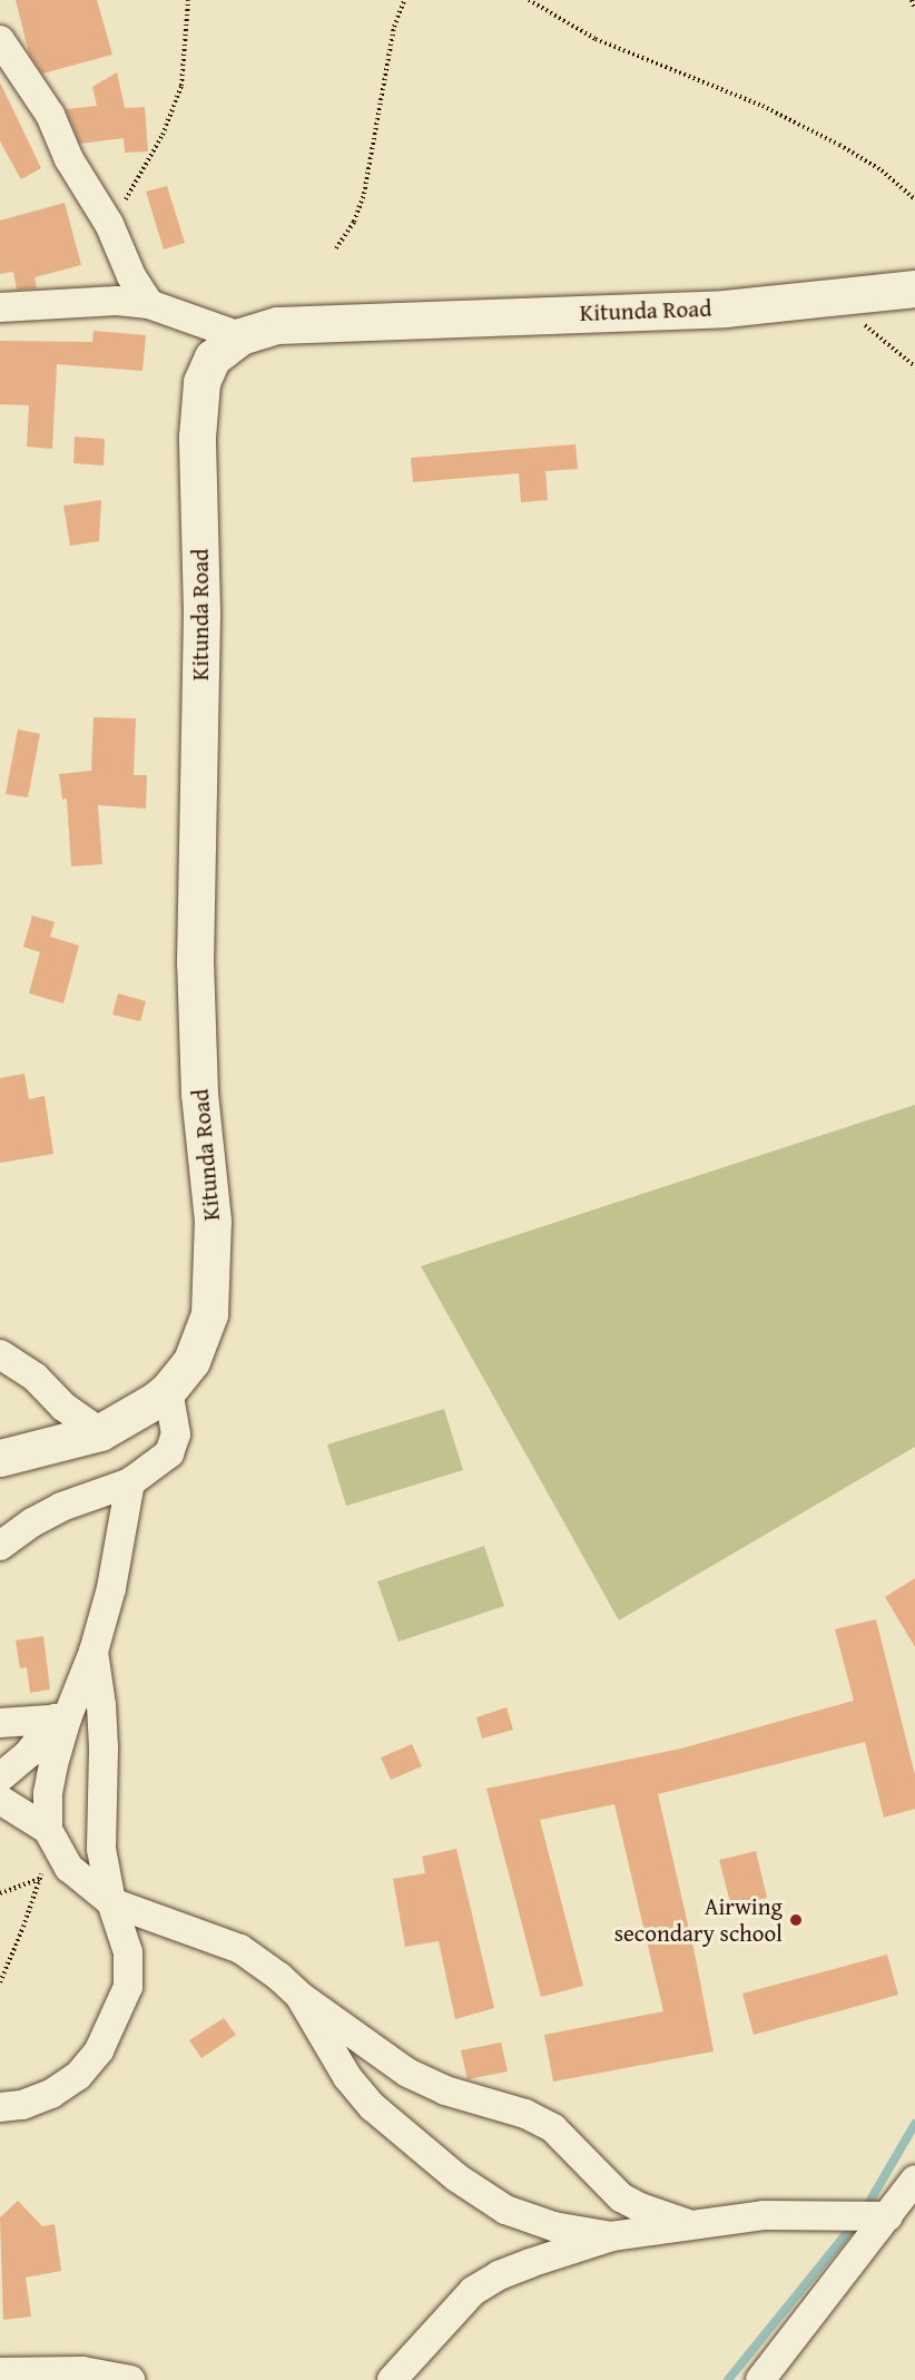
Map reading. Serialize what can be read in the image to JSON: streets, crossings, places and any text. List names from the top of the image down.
{
  "streets": {
    "street": ["Kitunda Road"]
  },
  "places": ["Airwing secondary school"]
}
